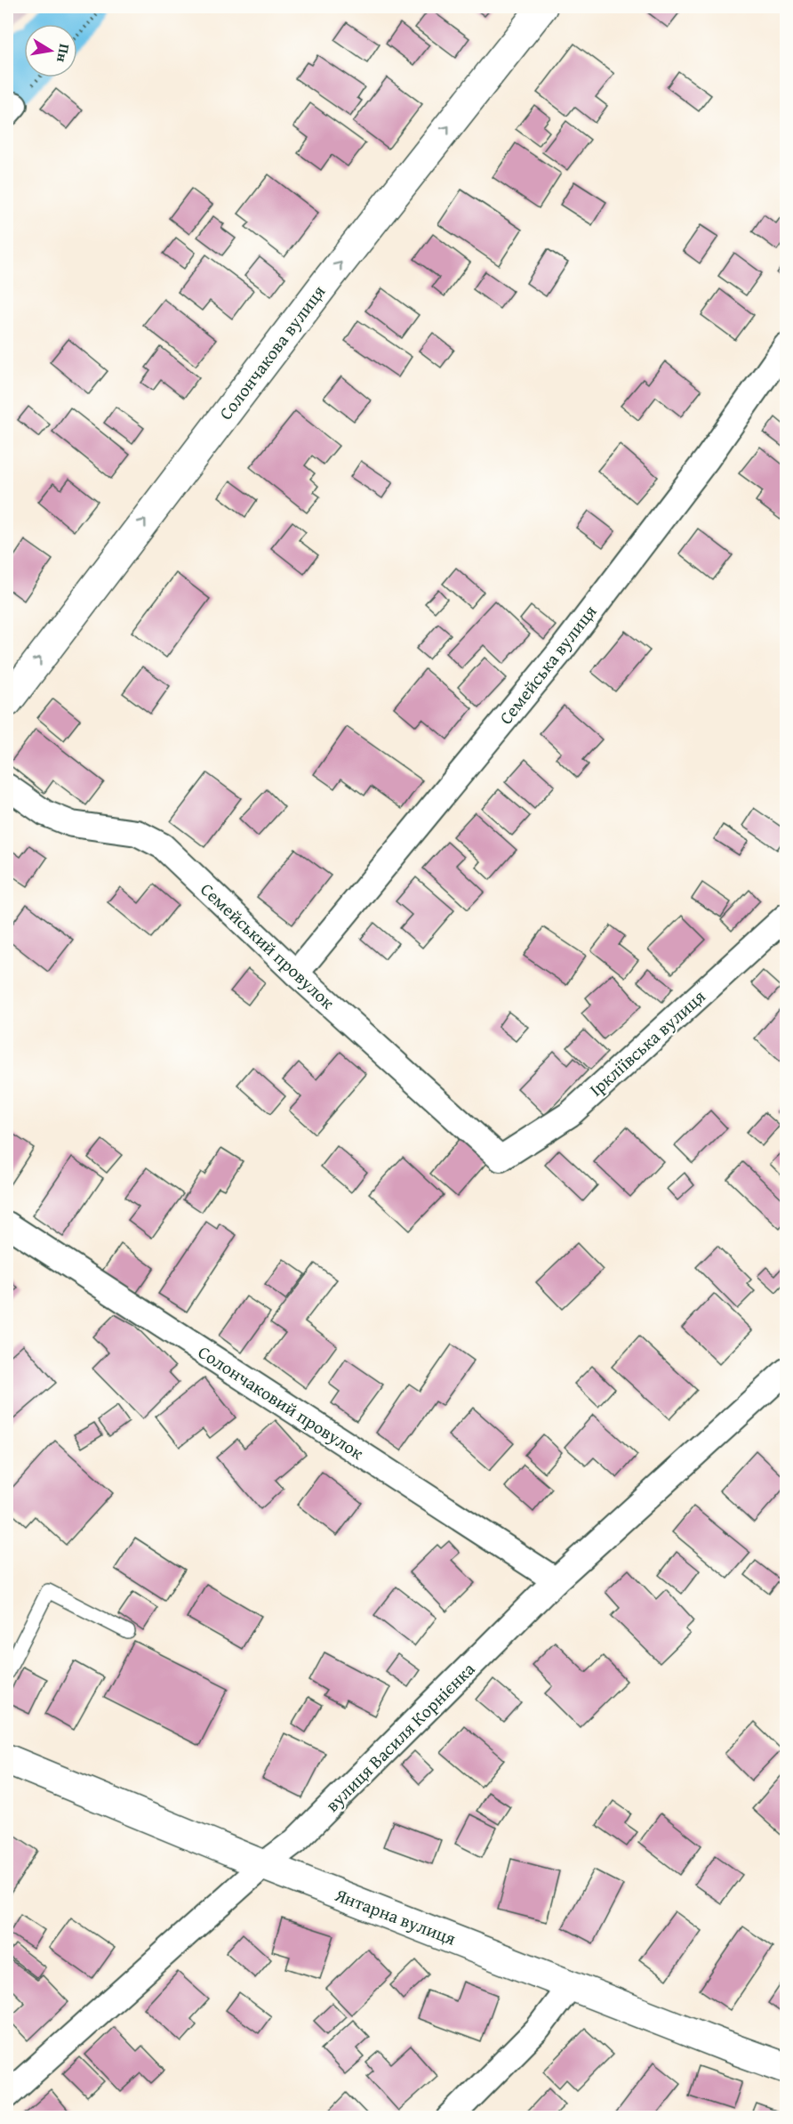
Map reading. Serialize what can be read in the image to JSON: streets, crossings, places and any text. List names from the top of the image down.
{
  "streets": {
    "main road": ["Солончакова вулиця", "Янтарна вулиця"],
    "street": [
      "Семейська вулиця",
      "Семейський провулок",
      "Іркліївська вулиця",
      "Солончаковий провулок",
      "вулиця Василя Корнієнка"
    ]
  },
  "crossings": [
    ["Семейська вулиця", "Семейський провулок"],
    ["Семейський провулок", "Іркліївська вулиця"],
    ["Солончаковий провулок", "вулиця Василя Корнієнка"],
    ["вулиця Василя Корнієнка", "Янтарна вулиця"]
  ],
  "one_way": ["Солончакова вулиця"],
  "north": "right"
}
